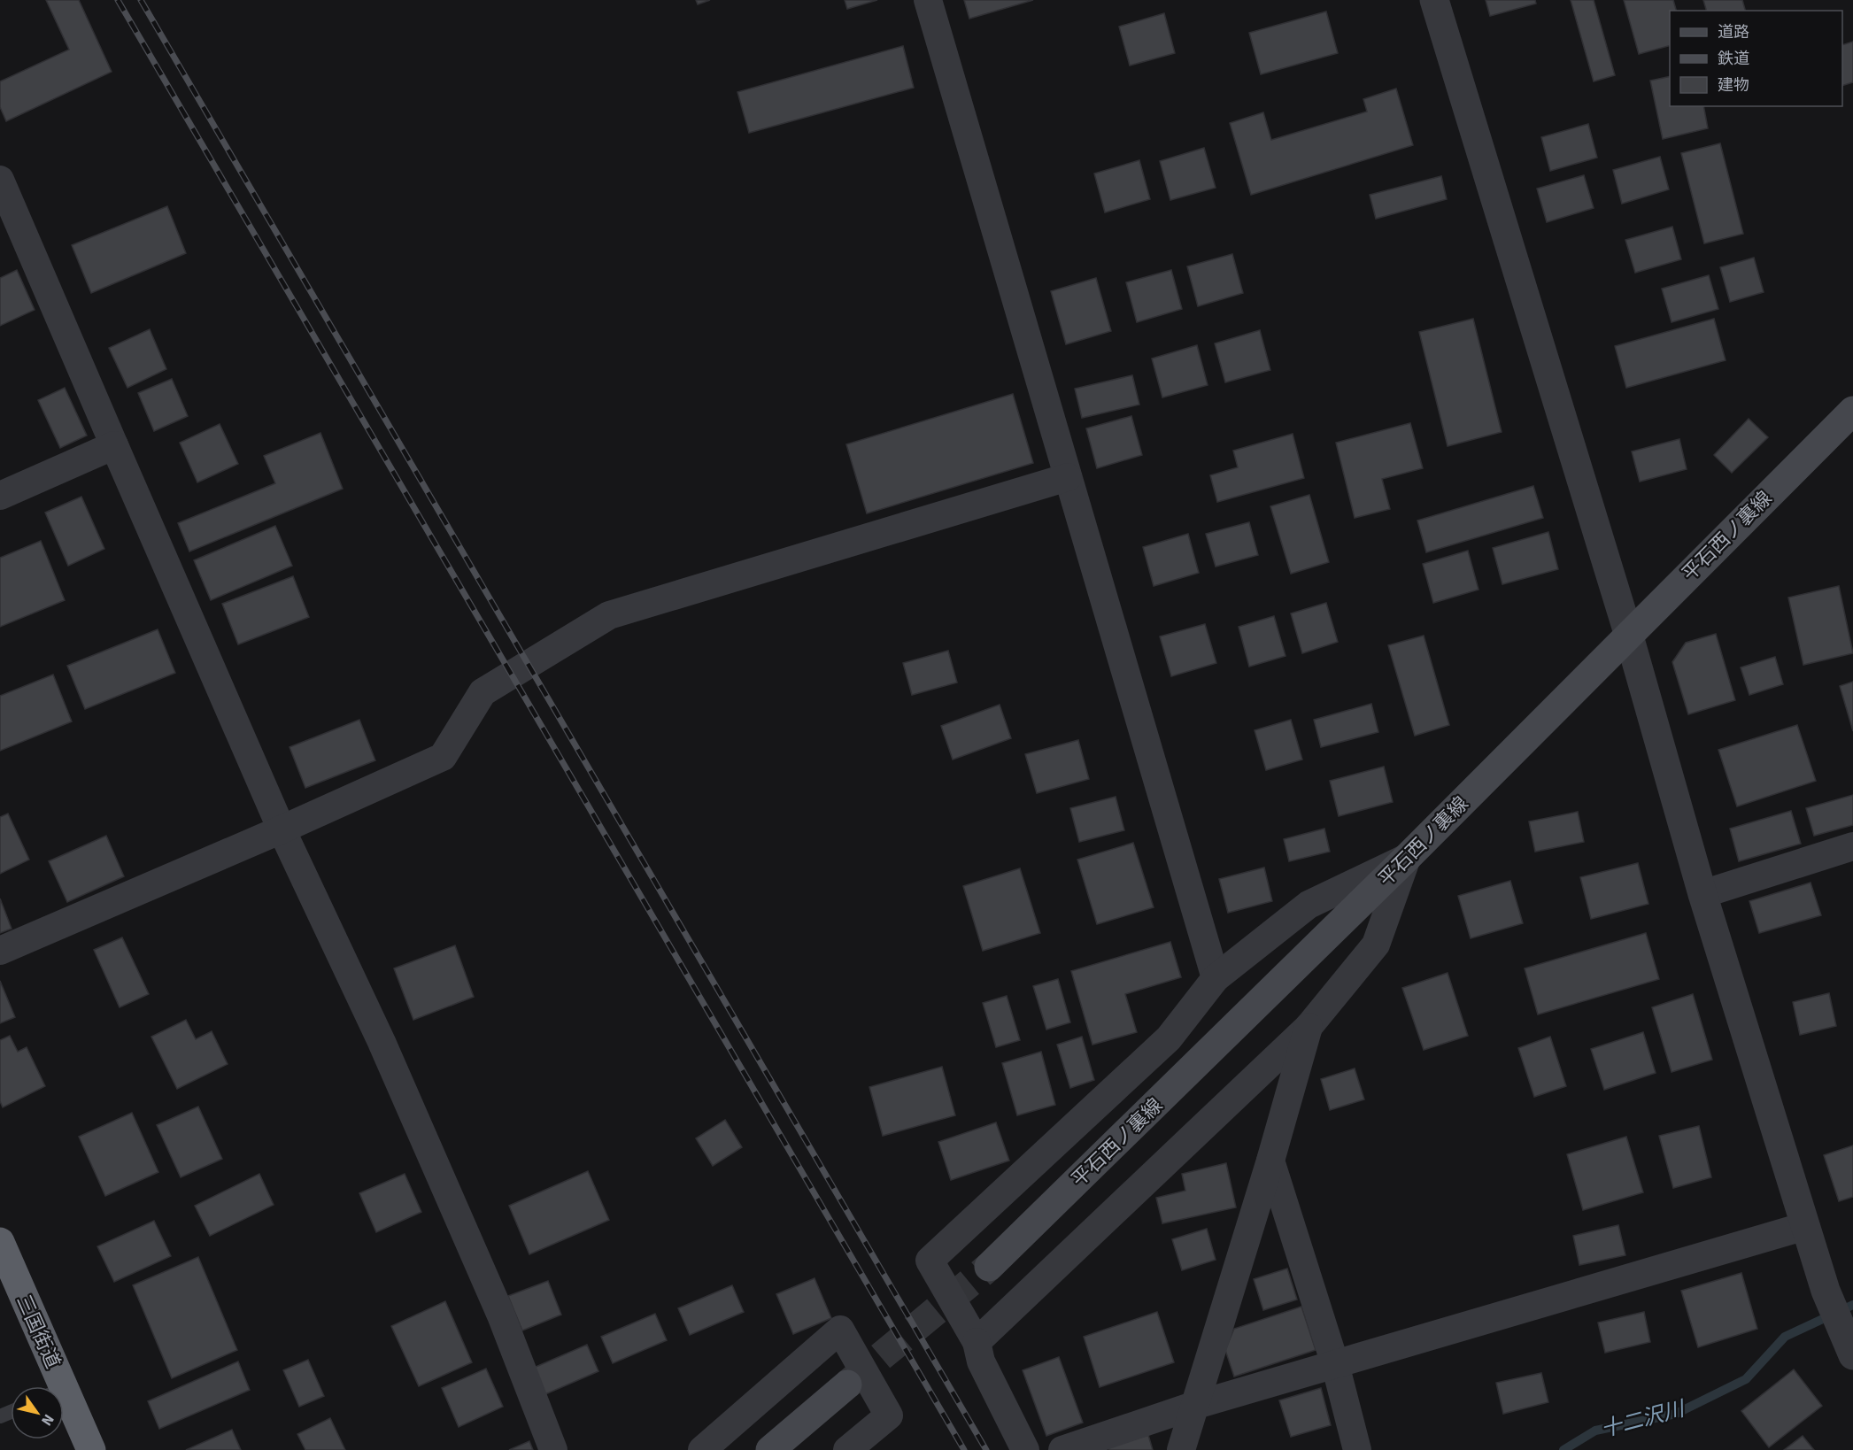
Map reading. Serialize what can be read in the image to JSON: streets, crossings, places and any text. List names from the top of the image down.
{
  "streets": {
    "highway": ["三国街道"],
    "main road": ["平石西ノ裏線"]
  },
  "water": ["十二沢川"],
  "legend": ["道路", "鉄道", "建物"],
  "north": "bottom right"
}
